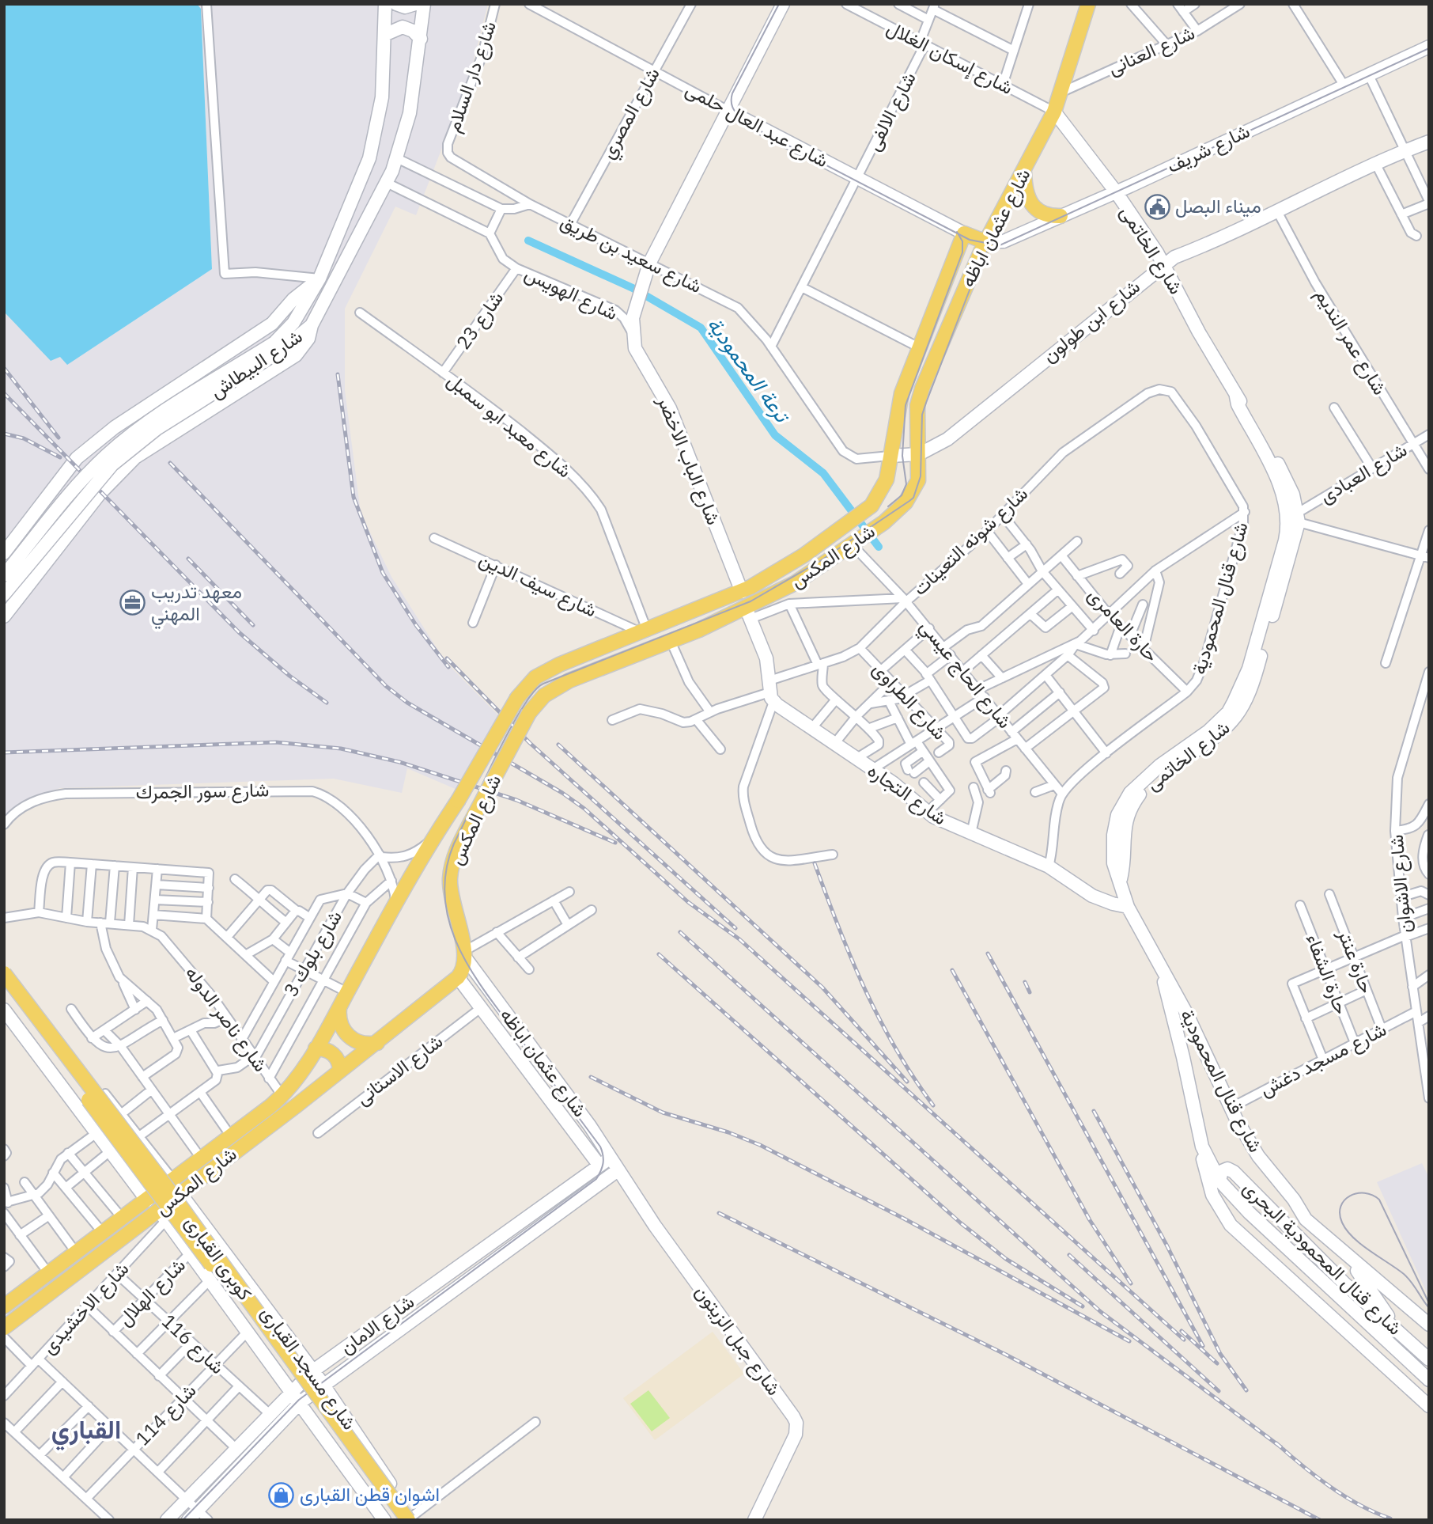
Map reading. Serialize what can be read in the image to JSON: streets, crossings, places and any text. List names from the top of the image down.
{
  "streets": {
    "main road": [
      "شارع عبد العال حلمى",
      "شارع عثمان اباظه",
      "شارع المكس",
      "كوبرى القبارى"
    ],
    "street": [
      "شارع العنانى",
      "شارع إسكان الغلال",
      "شارع دار السلام",
      "شارع الالفى",
      "شارع المصري",
      "شارع شريف",
      "شارع الخاتمى",
      "شارع سعيد بن طريق",
      "شارع الهويس",
      "شارع 23",
      "شارع ابن طولون",
      "شارع عمر النديم",
      "شارع البيطاش",
      "شارع معبد ابو سمبل",
      "شارع الباب الاخضر",
      "شارع العبادى",
      "شارع شونه التعينات",
      "شارع سيف الدين",
      "شارع قنال المحمودية",
      "حارة العامرى",
      "شارع الحاج عيسي",
      "شارع الطراوى",
      "شارع سور الجمرك",
      "شارع التجاره",
      "شارع الاشوان",
      "شارع بلوك 3",
      "حارة عنتر",
      "حارة الشفاء",
      "شارع ناصر الدوله",
      "شارع مسجد دغش",
      "شارع الاستانى",
      "شارع قنال المحمودية البحرى",
      "شارع الهلال",
      "شارع الاخشيدى",
      "شارع الامان",
      "شارع جبل الزيتون",
      "شارع 116",
      "شارع مسجد القبارى",
      "شارع 114"
    ]
  },
  "crossings": [
    ["شارع العنانى", "شارع عثمان اباظه"],
    ["شارع إسكان الغلال", "شارع الالفى"],
    ["شارع إسكان الغلال", "شارع عثمان اباظه"],
    ["شارع إسكان الغلال", "شارع الخاتمى"],
    ["شارع دار السلام", "شارع سعيد بن طريق"],
    ["شارع الالفى", "شارع عبد العال حلمى"],
    ["شارع الالفى", "شارع سعيد بن طريق"],
    ["شارع المصري", "شارع عبد العال حلمى"],
    ["شارع المصري", "شارع سعيد بن طريق"],
    ["شارع عبد العال حلمى", "شارع شريف"],
    ["شارع عبد العال حلمى", "شارع عثمان اباظه"],
    ["شارع شريف", "شارع عثمان اباظه"],
    ["شارع شريف", "شارع الخاتمى"],
    ["شارع عثمان اباظه", "شارع الخاتمى"],
    ["شارع عثمان اباظه", "شارع سعيد بن طريق"],
    ["شارع عثمان اباظه", "شارع ابن طولون"],
    ["شارع عثمان اباظه", "شارع المكس"],
    ["شارع عثمان اباظه", "شارع الاستانى"],
    ["شارع عثمان اباظه", "شارع الامان"],
    ["شارع عثمان اباظه", "شارع جبل الزيتون"],
    ["شارع الخاتمى", "شارع ابن طولون"],
    ["شارع الخاتمى", "شارع العبادى"],
    ["شارع الخاتمى", "شارع قنال المحمودية"],
    ["شارع سعيد بن طريق", "شارع المكس"],
    ["شارع الهويس", "شارع 23"],
    ["شارع الهويس", "شارع الباب الاخضر"],
    ["شارع 23", "شارع معبد ابو سمبل"],
    ["شارع ابن طولون", "شارع عمر النديم"],
    ["شارع ابن طولون", "شارع المكس"],
    ["شارع عمر النديم", "شارع العبادى"],
    ["شارع معبد ابو سمبل", "شارع المكس"],
    ["شارع معبد ابو سمبل", "شارع سيف الدين"],
    ["شارع الباب الاخضر", "شارع المكس"],
    ["شارع شونه التعينات", "شارع قنال المحمودية"],
    ["شارع شونه التعينات", "شارع الحاج عيسي"],
    ["شارع شونه التعينات", "شارع الطراوى"],
    ["شارع شونه التعينات", "شارع التجاره"],
    ["شارع المكس", "شارع سيف الدين"],
    ["شارع المكس", "شارع الحاج عيسي"],
    ["شارع المكس", "شارع سور الجمرك"],
    ["شارع المكس", "شارع ناصر الدوله"],
    ["شارع المكس", "شارع الاخشيدى"],
    ["شارع المكس", "شارع مسجد القبارى"],
    ["شارع قنال المحمودية", "حارة العامرى"],
    ["شارع قنال المحمودية", "شارع الحاج عيسي"],
    ["شارع قنال المحمودية", "شارع التجاره"],
    ["شارع قنال المحمودية", "شارع مسجد دغش"],
    ["شارع قنال المحمودية", "شارع قنال المحمودية البحرى"],
    ["شارع سور الجمرك", "شارع بلوك 3"],
    ["شارع الاشوان", "شارع مسجد دغش"],
    ["شارع بلوك 3", "شارع ناصر الدوله"],
    ["حارة عنتر", "شارع مسجد دغش"],
    ["حارة الشفاء", "شارع مسجد دغش"],
    ["كوبرى القبارى", "شارع مسجد القبارى"],
    ["شارع الهلال", "شارع 116"],
    ["شارع الهلال", "شارع مسجد القبارى"],
    ["شارع الاخشيدى", "شارع 116"],
    ["شارع الاخشيدى", "شارع مسجد القبارى"],
    ["شارع الامان", "شارع جبل الزيتون"],
    ["شارع الامان", "شارع 116"],
    ["شارع الامان", "شارع مسجد القبارى"],
    ["شارع 116", "شارع 114"],
    ["شارع مسجد القبارى", "شارع 114"]
  ],
  "districts": ["القباري"],
  "water": ["ترعة المحمودية"],
  "places": {
    "public building": ["ميناء البصل"],
    "office": ["معهد تدريب المهني"],
    "shop": ["اشوان قطن القبارى"]
  }
}
